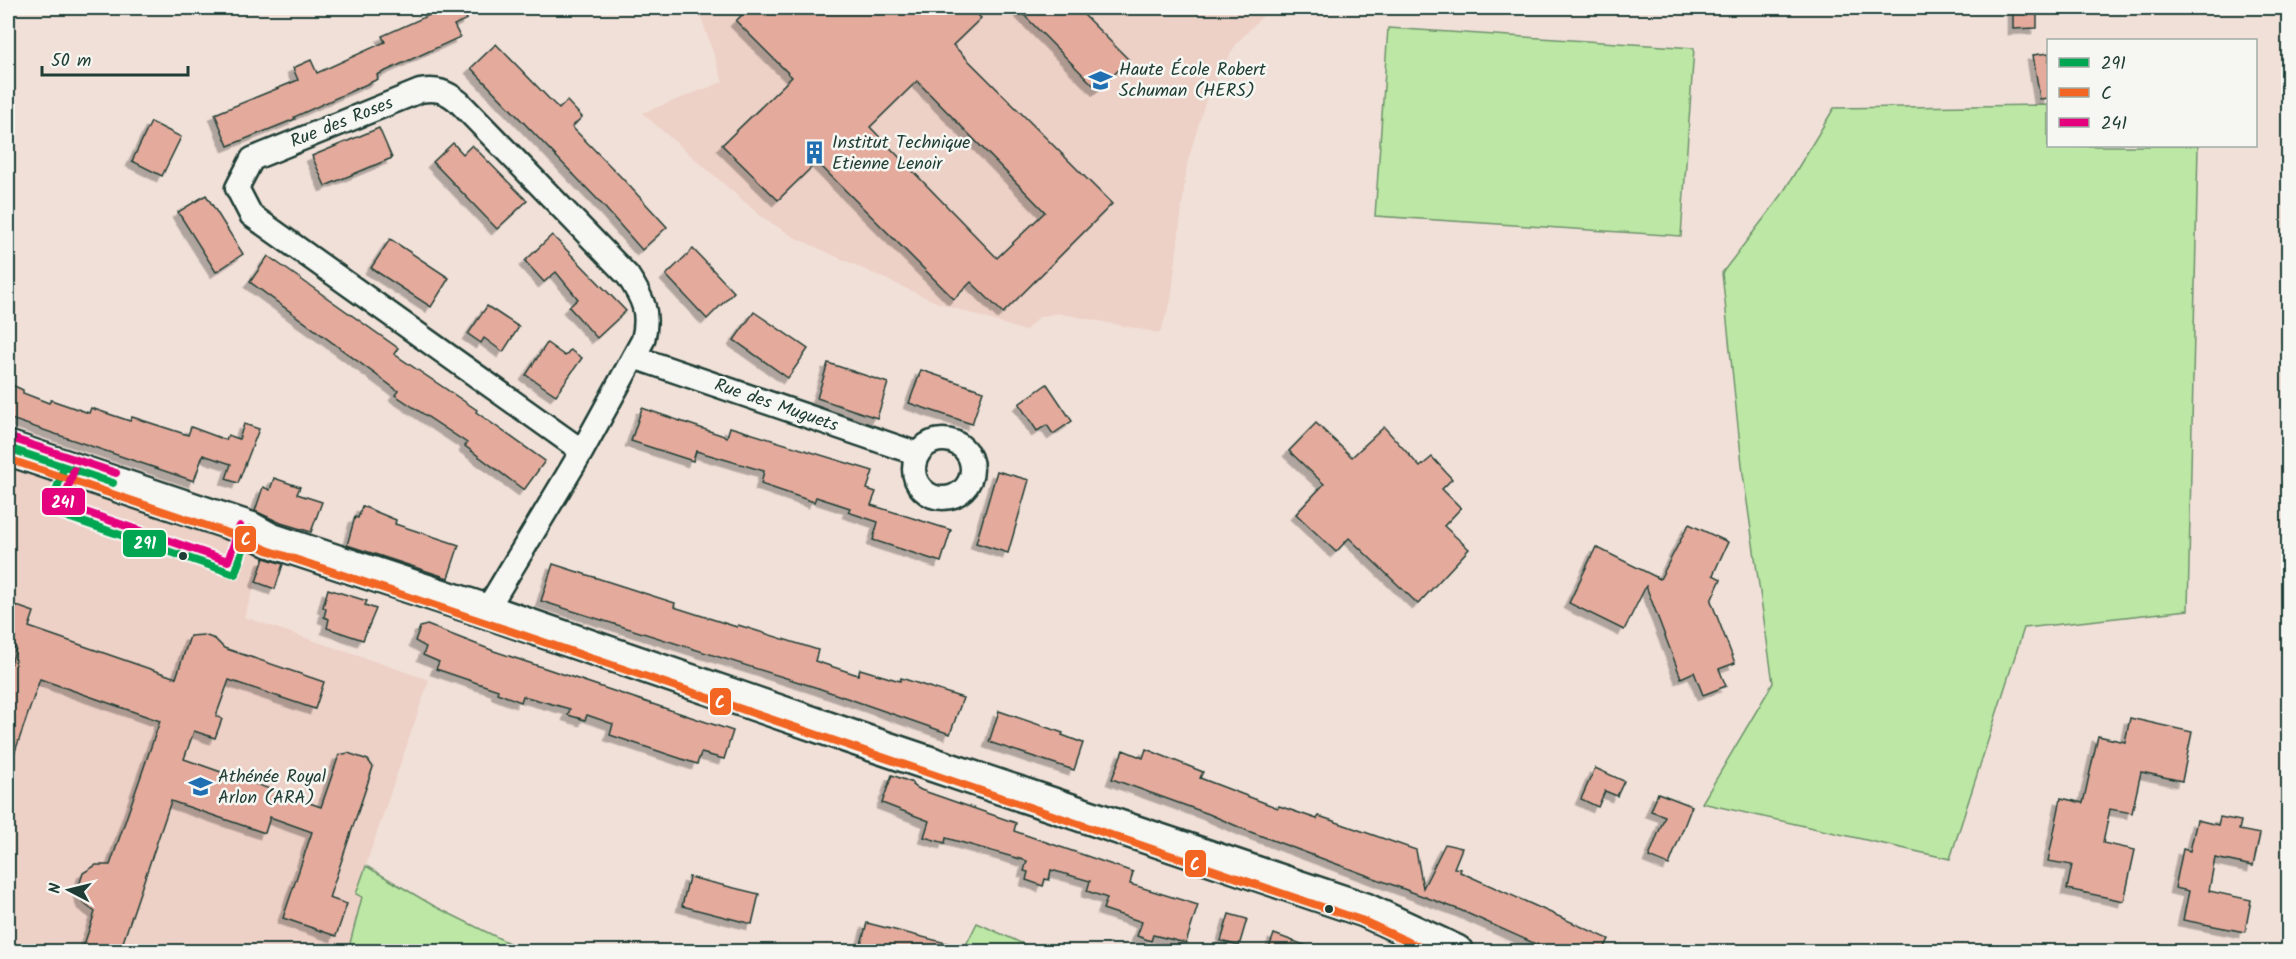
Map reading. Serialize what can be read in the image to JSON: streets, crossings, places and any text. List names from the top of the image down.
{
  "streets": {
    "street": ["Rue des Roses", "Rue des Muguets"]
  },
  "crossings": [
    ["Rue des Roses", "Rue des Muguets"]
  ],
  "places": {
    "school or university": ["Haute École Robert Schuman (HERS)", "Athénée Royal Arlon (ARA)"],
    "building": ["Institut Technique Etienne Lenoir"]
  },
  "lines": ["transit line 241", "transit line 291", "transit line C"],
  "legend": ["291", "C", "241"],
  "scale_bar": "50 m",
  "north": "left"
}
